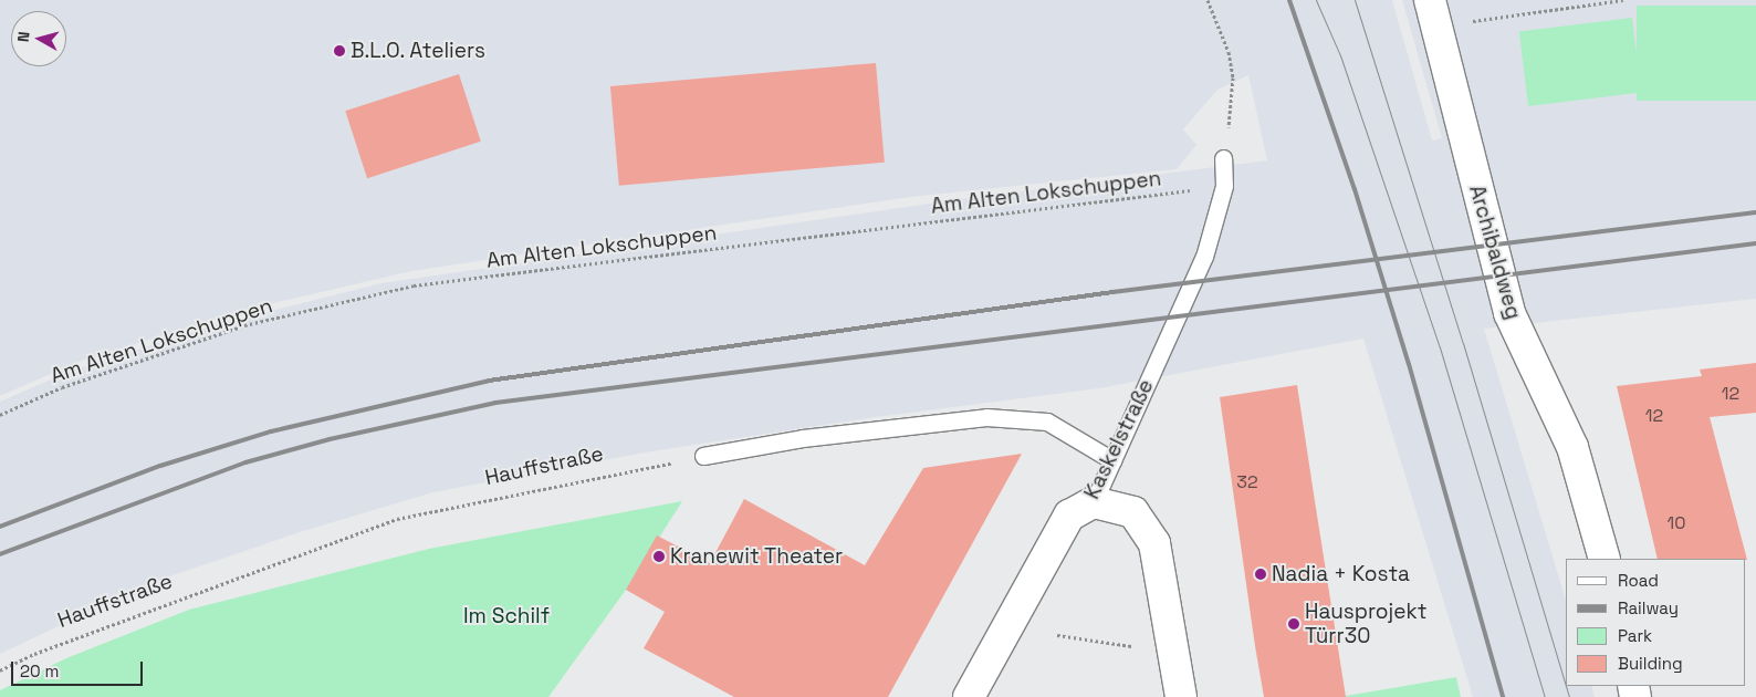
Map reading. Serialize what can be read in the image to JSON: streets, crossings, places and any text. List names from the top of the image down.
{
  "streets": {
    "street": ["Archibaldweg", "Kaskelstraße"],
    "path": ["Am Alten Lokschuppen", "Hauffstraße"]
  },
  "crossings": [
    ["Am Alten Lokschuppen", "Kaskelstraße"]
  ],
  "parks": ["Im Schilf"],
  "places": [
    "B.L.O. Ateliers",
    "Kranewit Theater",
    "Nadia + Kosta",
    "Hausprojekt Türr30"
  ],
  "house_numbers": [
    "12",
    "12",
    "32",
    "10"
  ],
  "legend": [
    "Road",
    "Railway",
    "Park",
    "Building"
  ],
  "scale_bar": "20 m",
  "north": "left"
}
